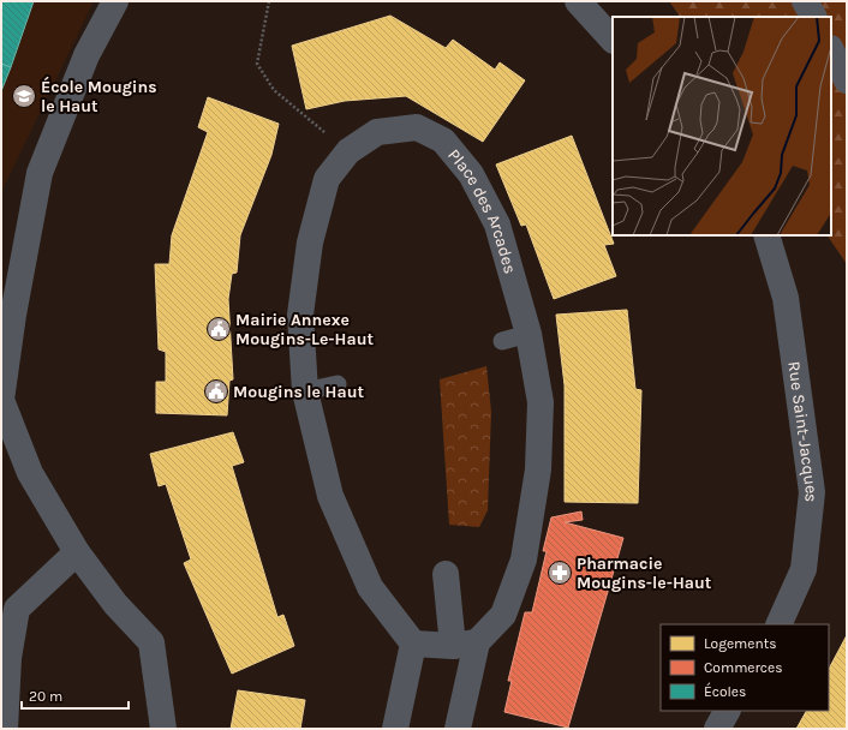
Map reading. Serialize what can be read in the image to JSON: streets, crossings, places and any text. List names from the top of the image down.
{
  "streets": {
    "street": ["Place des Arcades", "Rue Saint-Jacques"]
  },
  "places": {
    "school or university": ["École Mougins le Haut"],
    "public building": ["Mairie Annexe Mougins-Le-Haut", "Mougins le Haut"],
    "pharmacy": ["Pharmacie Mougins-le-Haut"]
  },
  "legend": ["Logements", "Commerces", "Écoles"],
  "scale_bar": "20 m"
}
